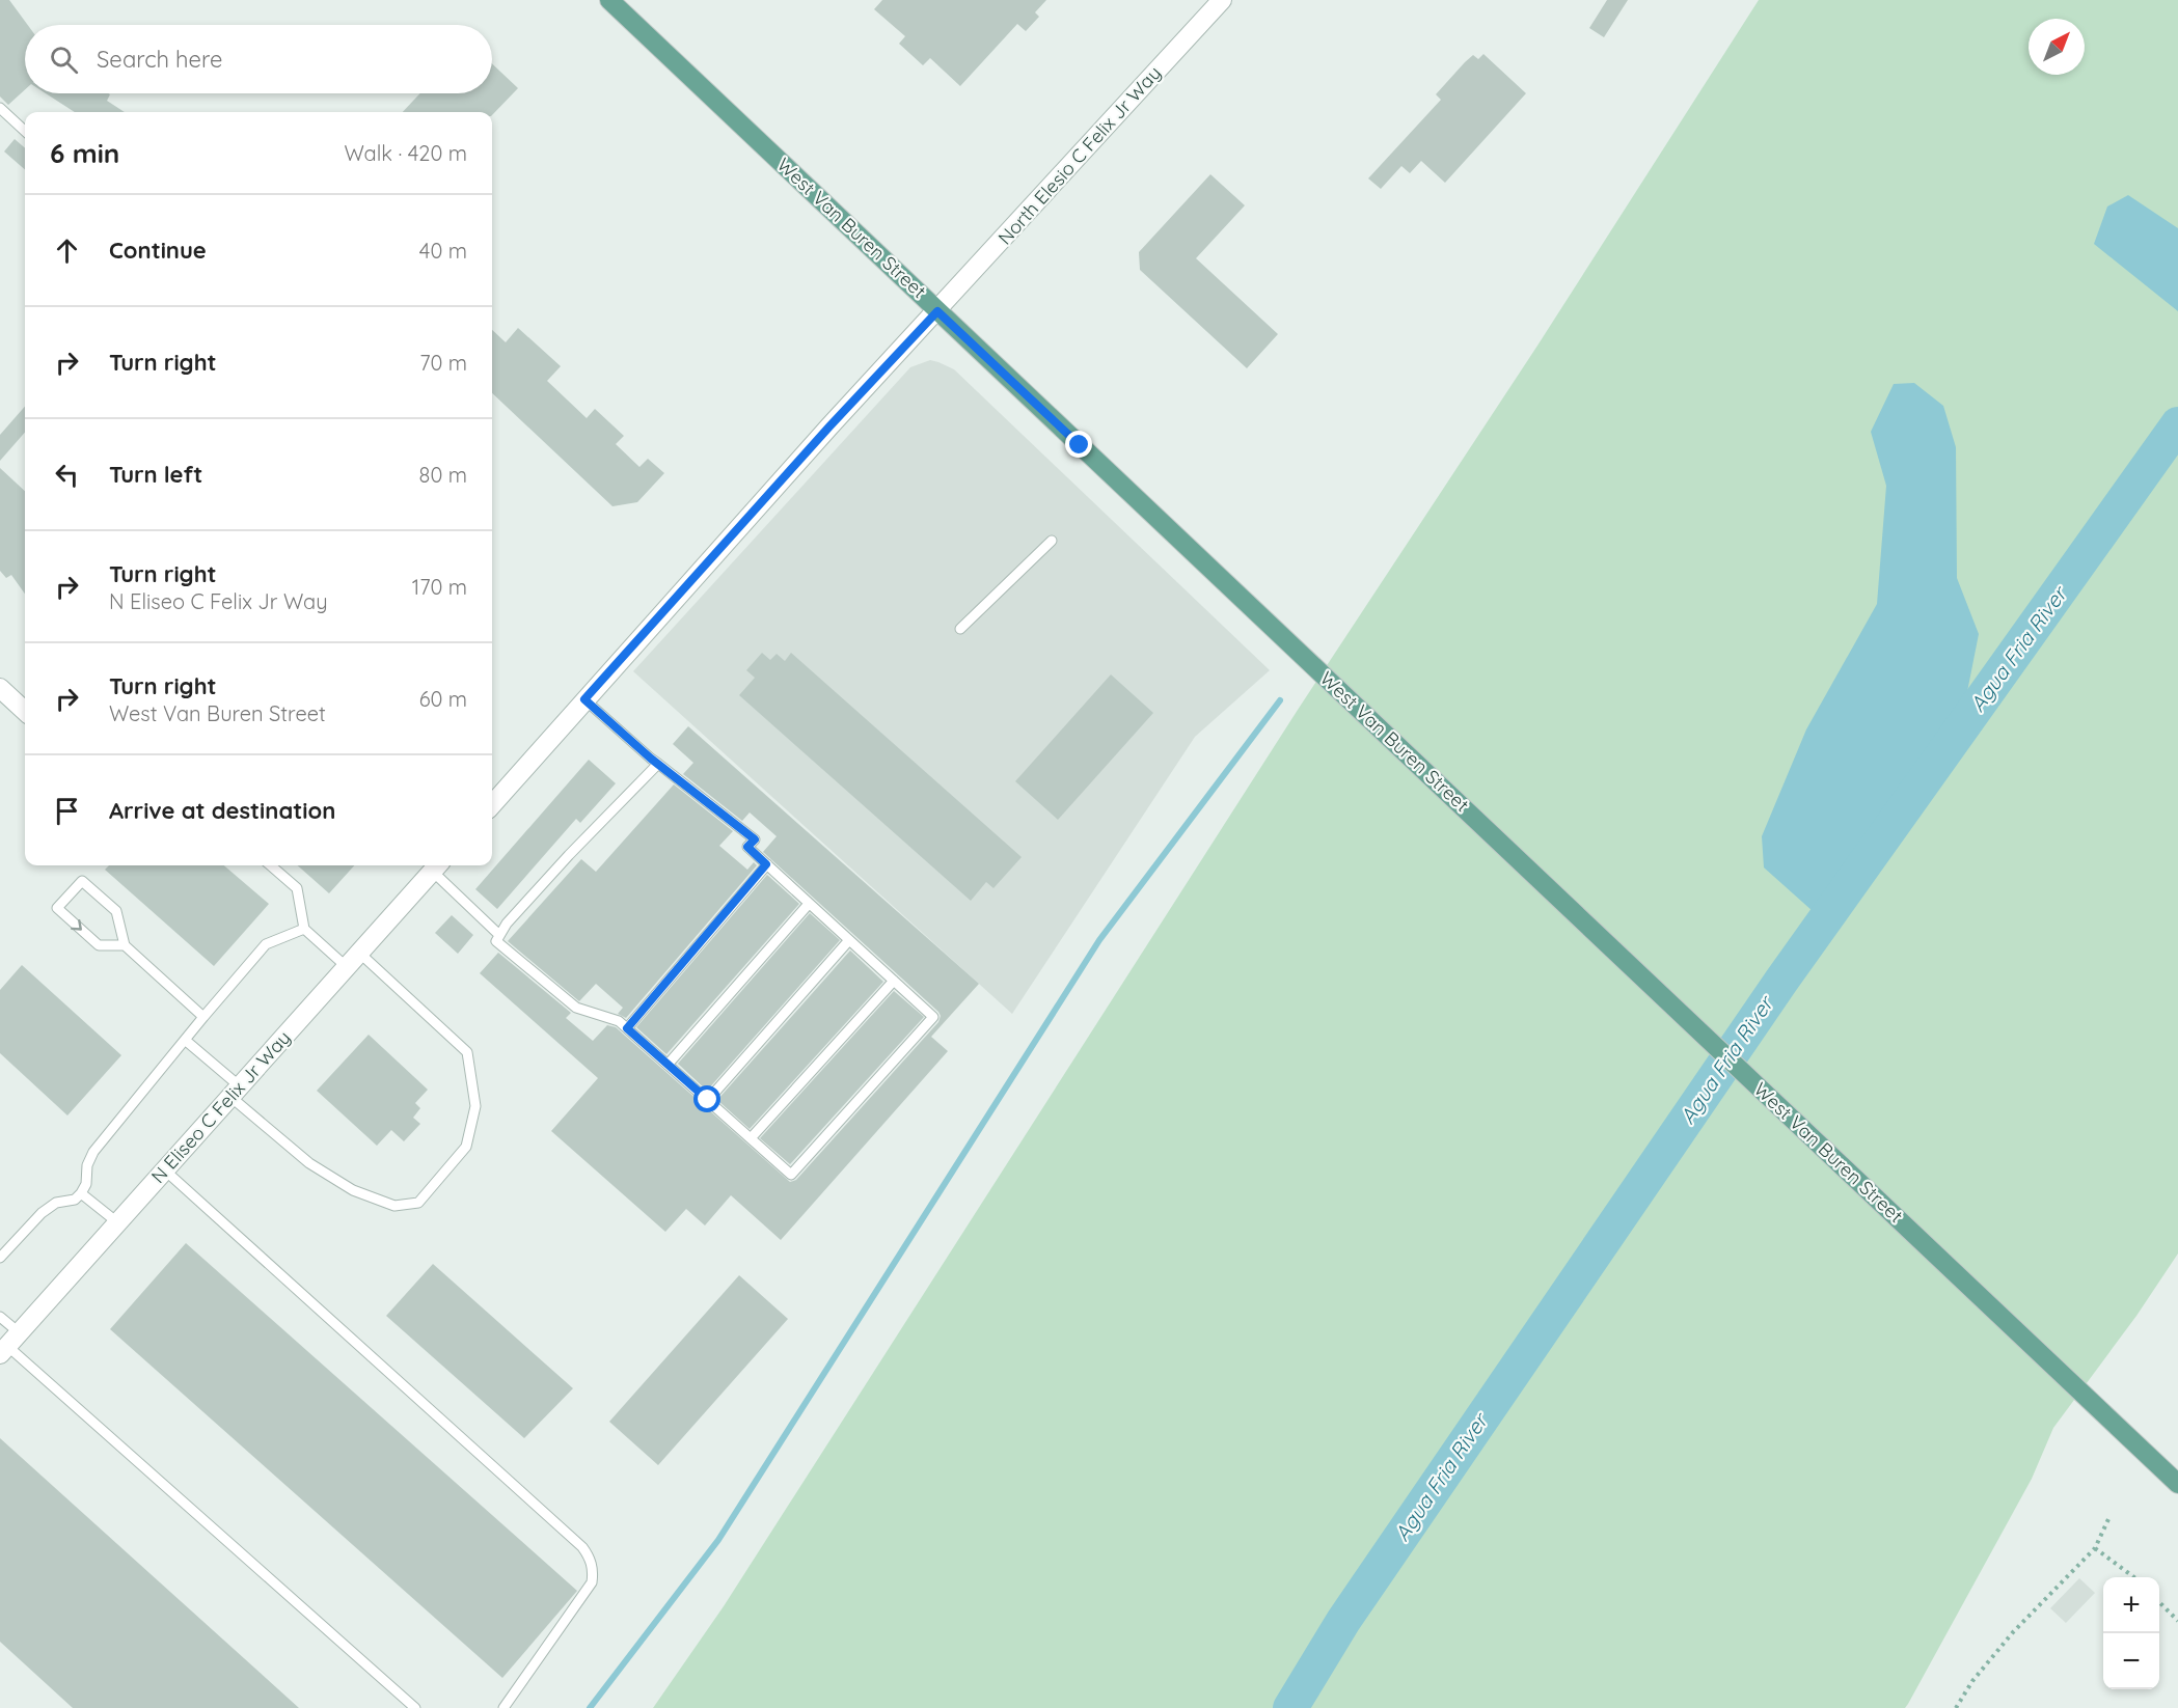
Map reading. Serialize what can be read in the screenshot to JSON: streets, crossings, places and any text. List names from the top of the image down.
{
  "streets": {
    "main road": ["West Van Buren Street"],
    "street": ["North Elesio C Felix Jr Way", "N Eliseo C Felix Jr Way"]
  },
  "crossings": [
    ["North Elesio C Felix Jr Way", "West Van Buren Street"]
  ],
  "water": ["Agua Fria River"],
  "north": "top right",
  "page": {
    "search": "Search here",
    "heading": ["6 min", "Walk · 420 m"],
    "list": [
      ["Continue", "40 m"],
      ["Turn right", "70 m"],
      ["Turn left", "80 m"],
      ["Turn right", "N Eliseo C Felix Jr Way", "170 m"],
      ["Turn right", "West Van Buren Street", "60 m"],
      "Arrive at destination"
    ],
    "map_buttons": ["+", "−"]
  }
}
